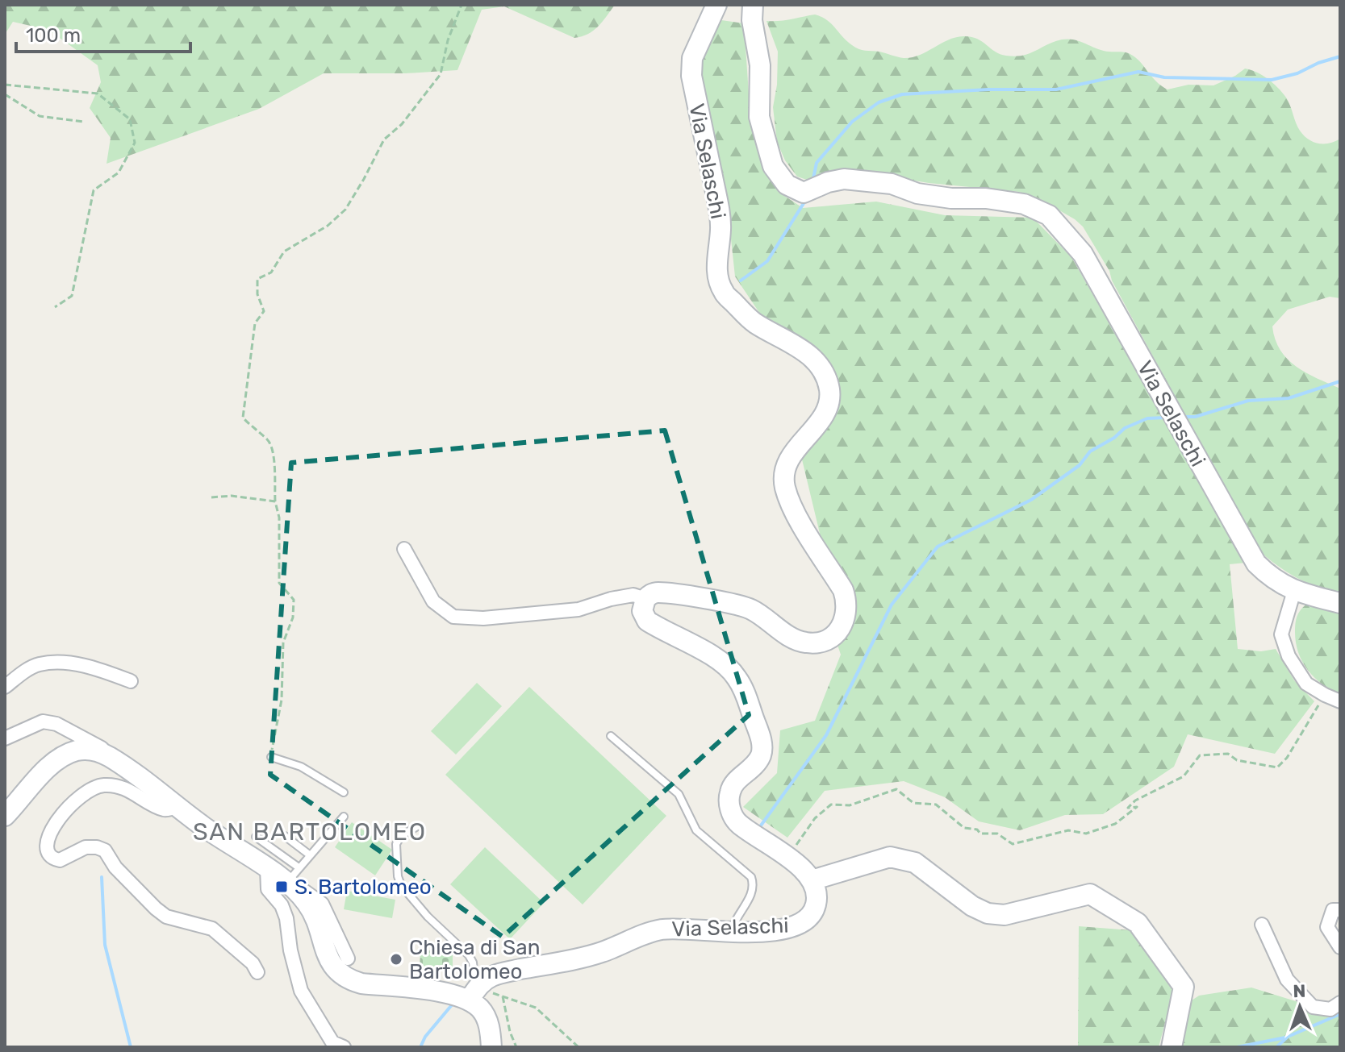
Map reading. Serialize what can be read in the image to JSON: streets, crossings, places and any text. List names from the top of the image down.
{
  "streets": {
    "street": ["Via Selaschi"]
  },
  "districts": ["SAN BARTOLOMEO"],
  "places": {
    "transit": ["S. Bartolomeo"],
    "other": ["Chiesa di San Bartolomeo"]
  },
  "scale_bar": "100 m",
  "north": "top"
}
